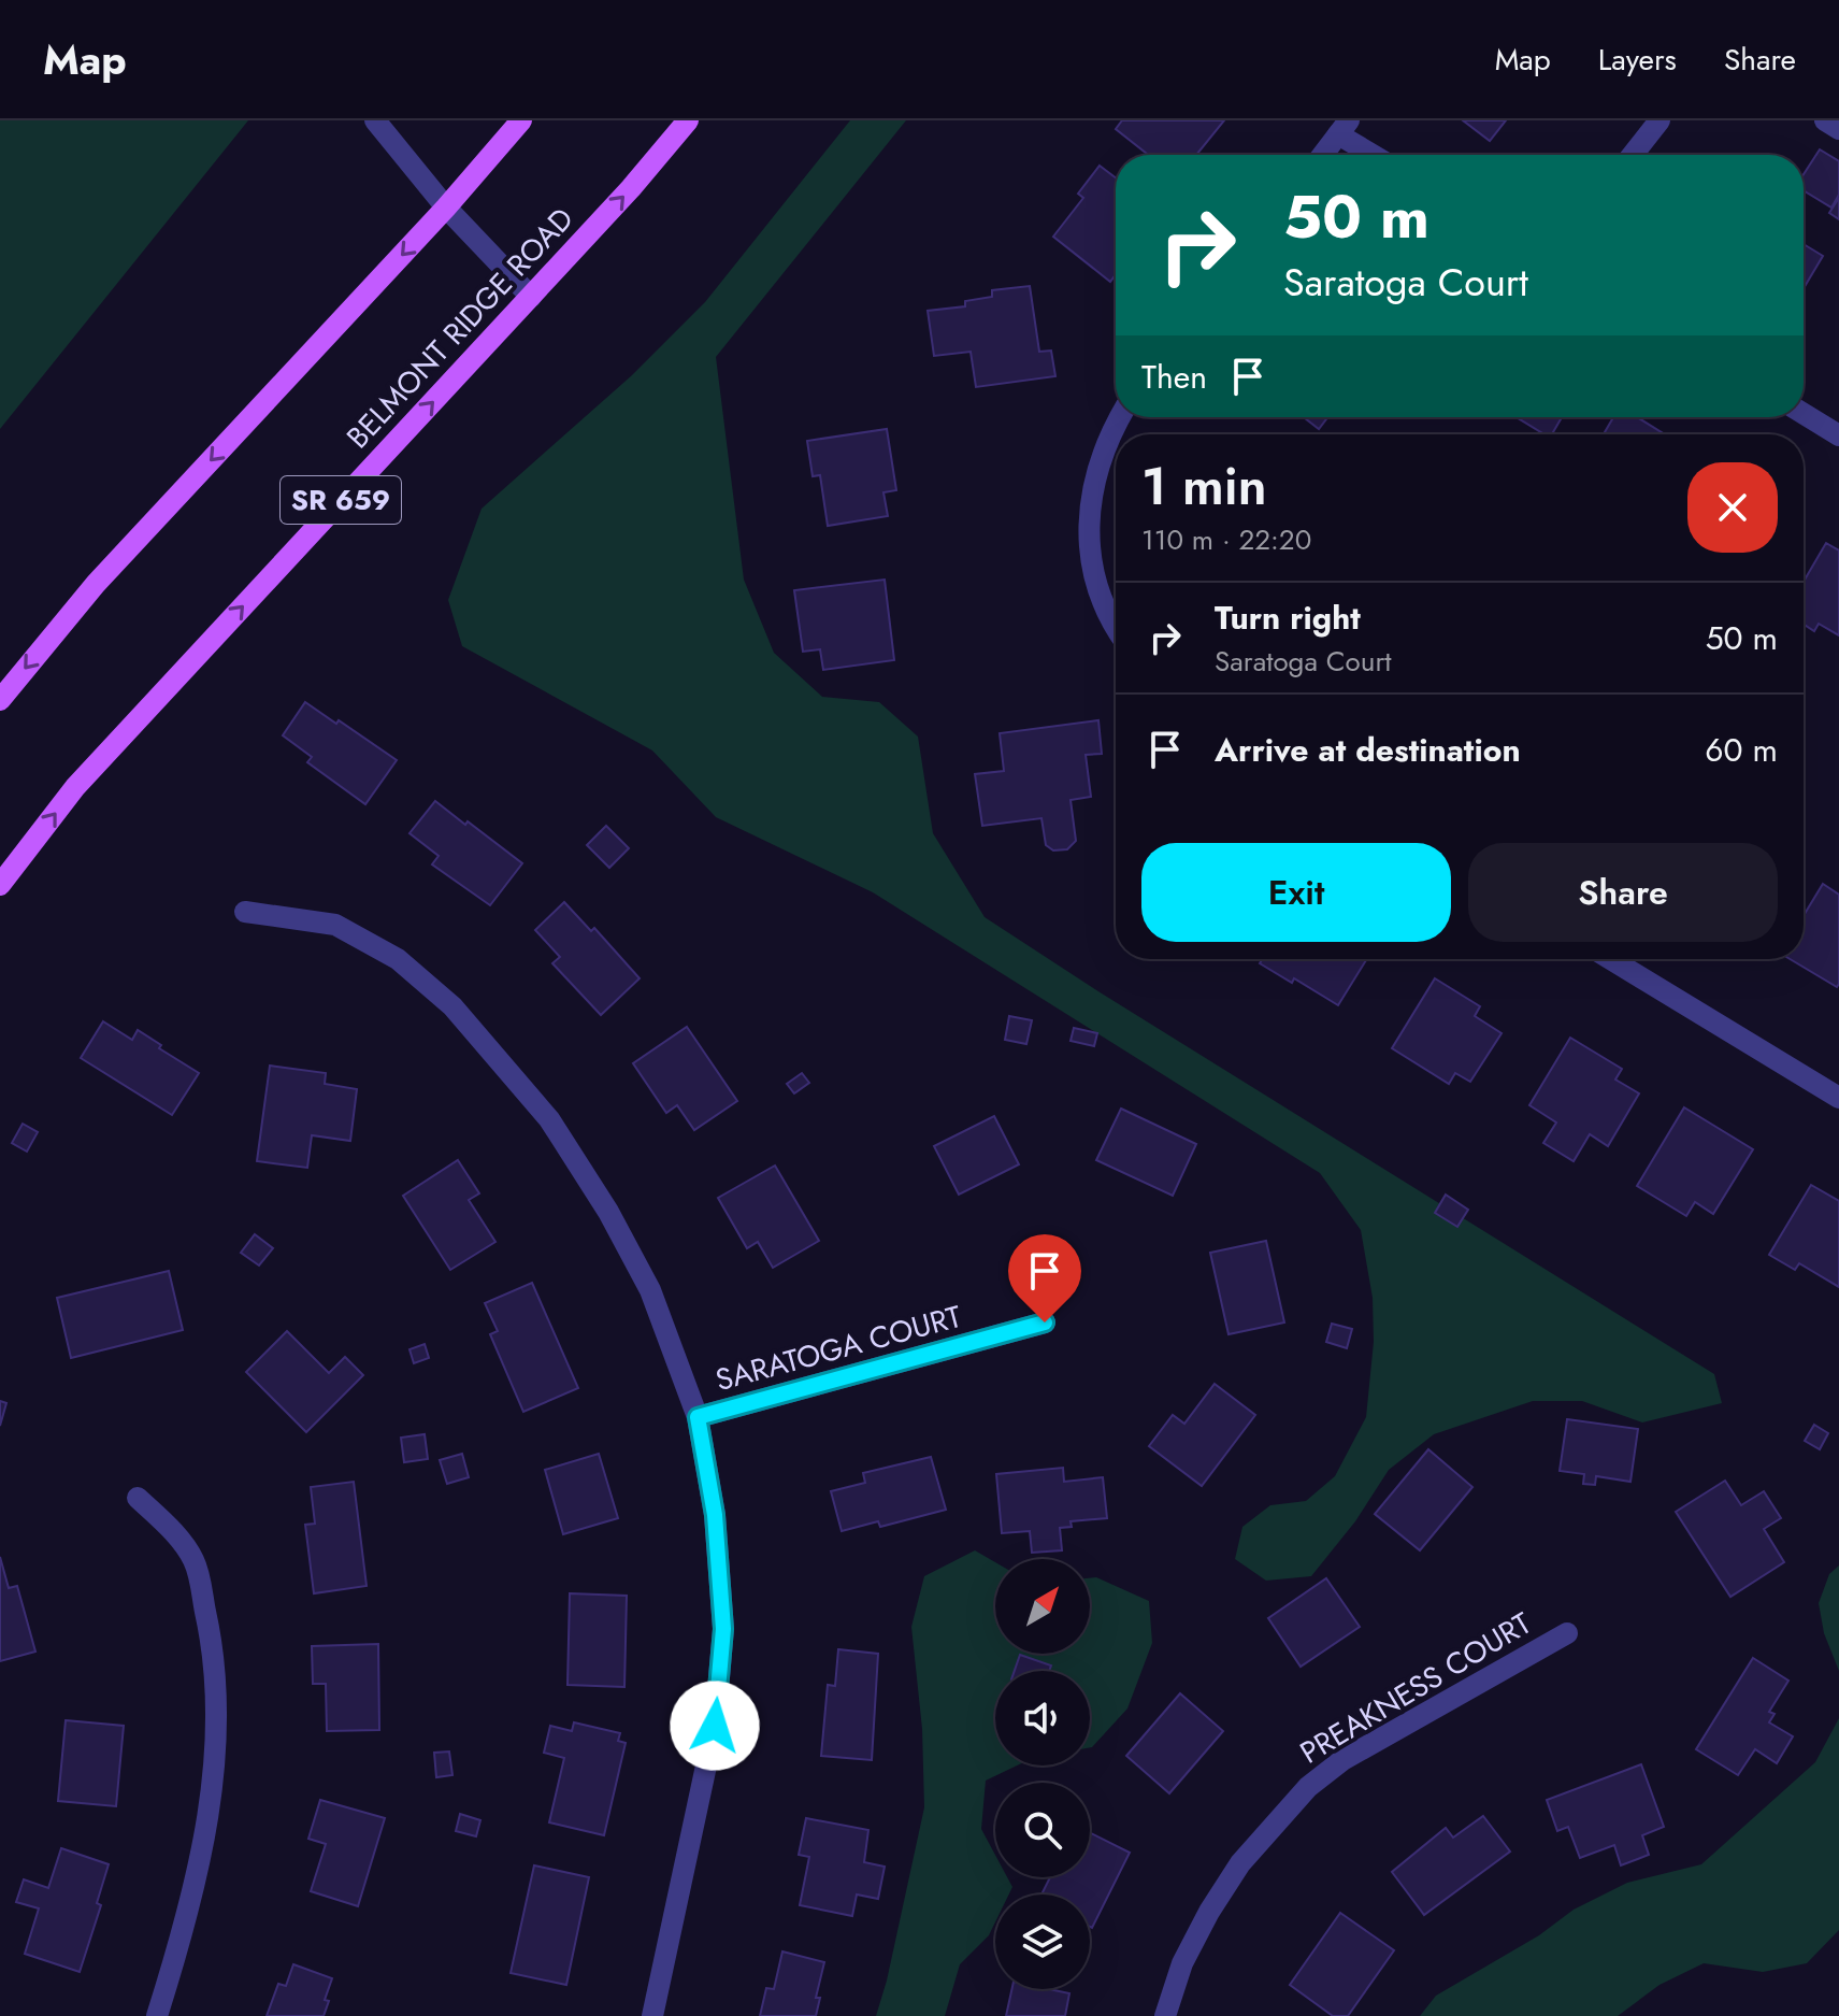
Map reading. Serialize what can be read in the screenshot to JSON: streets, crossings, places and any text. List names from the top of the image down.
{
  "streets": {
    "main road": ["BELMONT RIDGE ROAD", "SR 659"],
    "street": ["SARATOGA COURT", "PREAKNESS COURT"]
  },
  "north": "top right",
  "page": {
    "header": "Map",
    "nav": ["Map", "Layers", "Share"],
    "turn": ["50 m", "Saratoga Court"],
    "then": "Then",
    "heading": ["1 min", "110 m · 22:20"],
    "list": [
      {
        "name": "Turn right",
        "note": "Saratoga Court",
        "value": "50 m"
      },
      {
        "name": "Arrive at destination",
        "value": "60 m"
      }
    ],
    "buttons": ["Exit", "Share"]
  }
}
